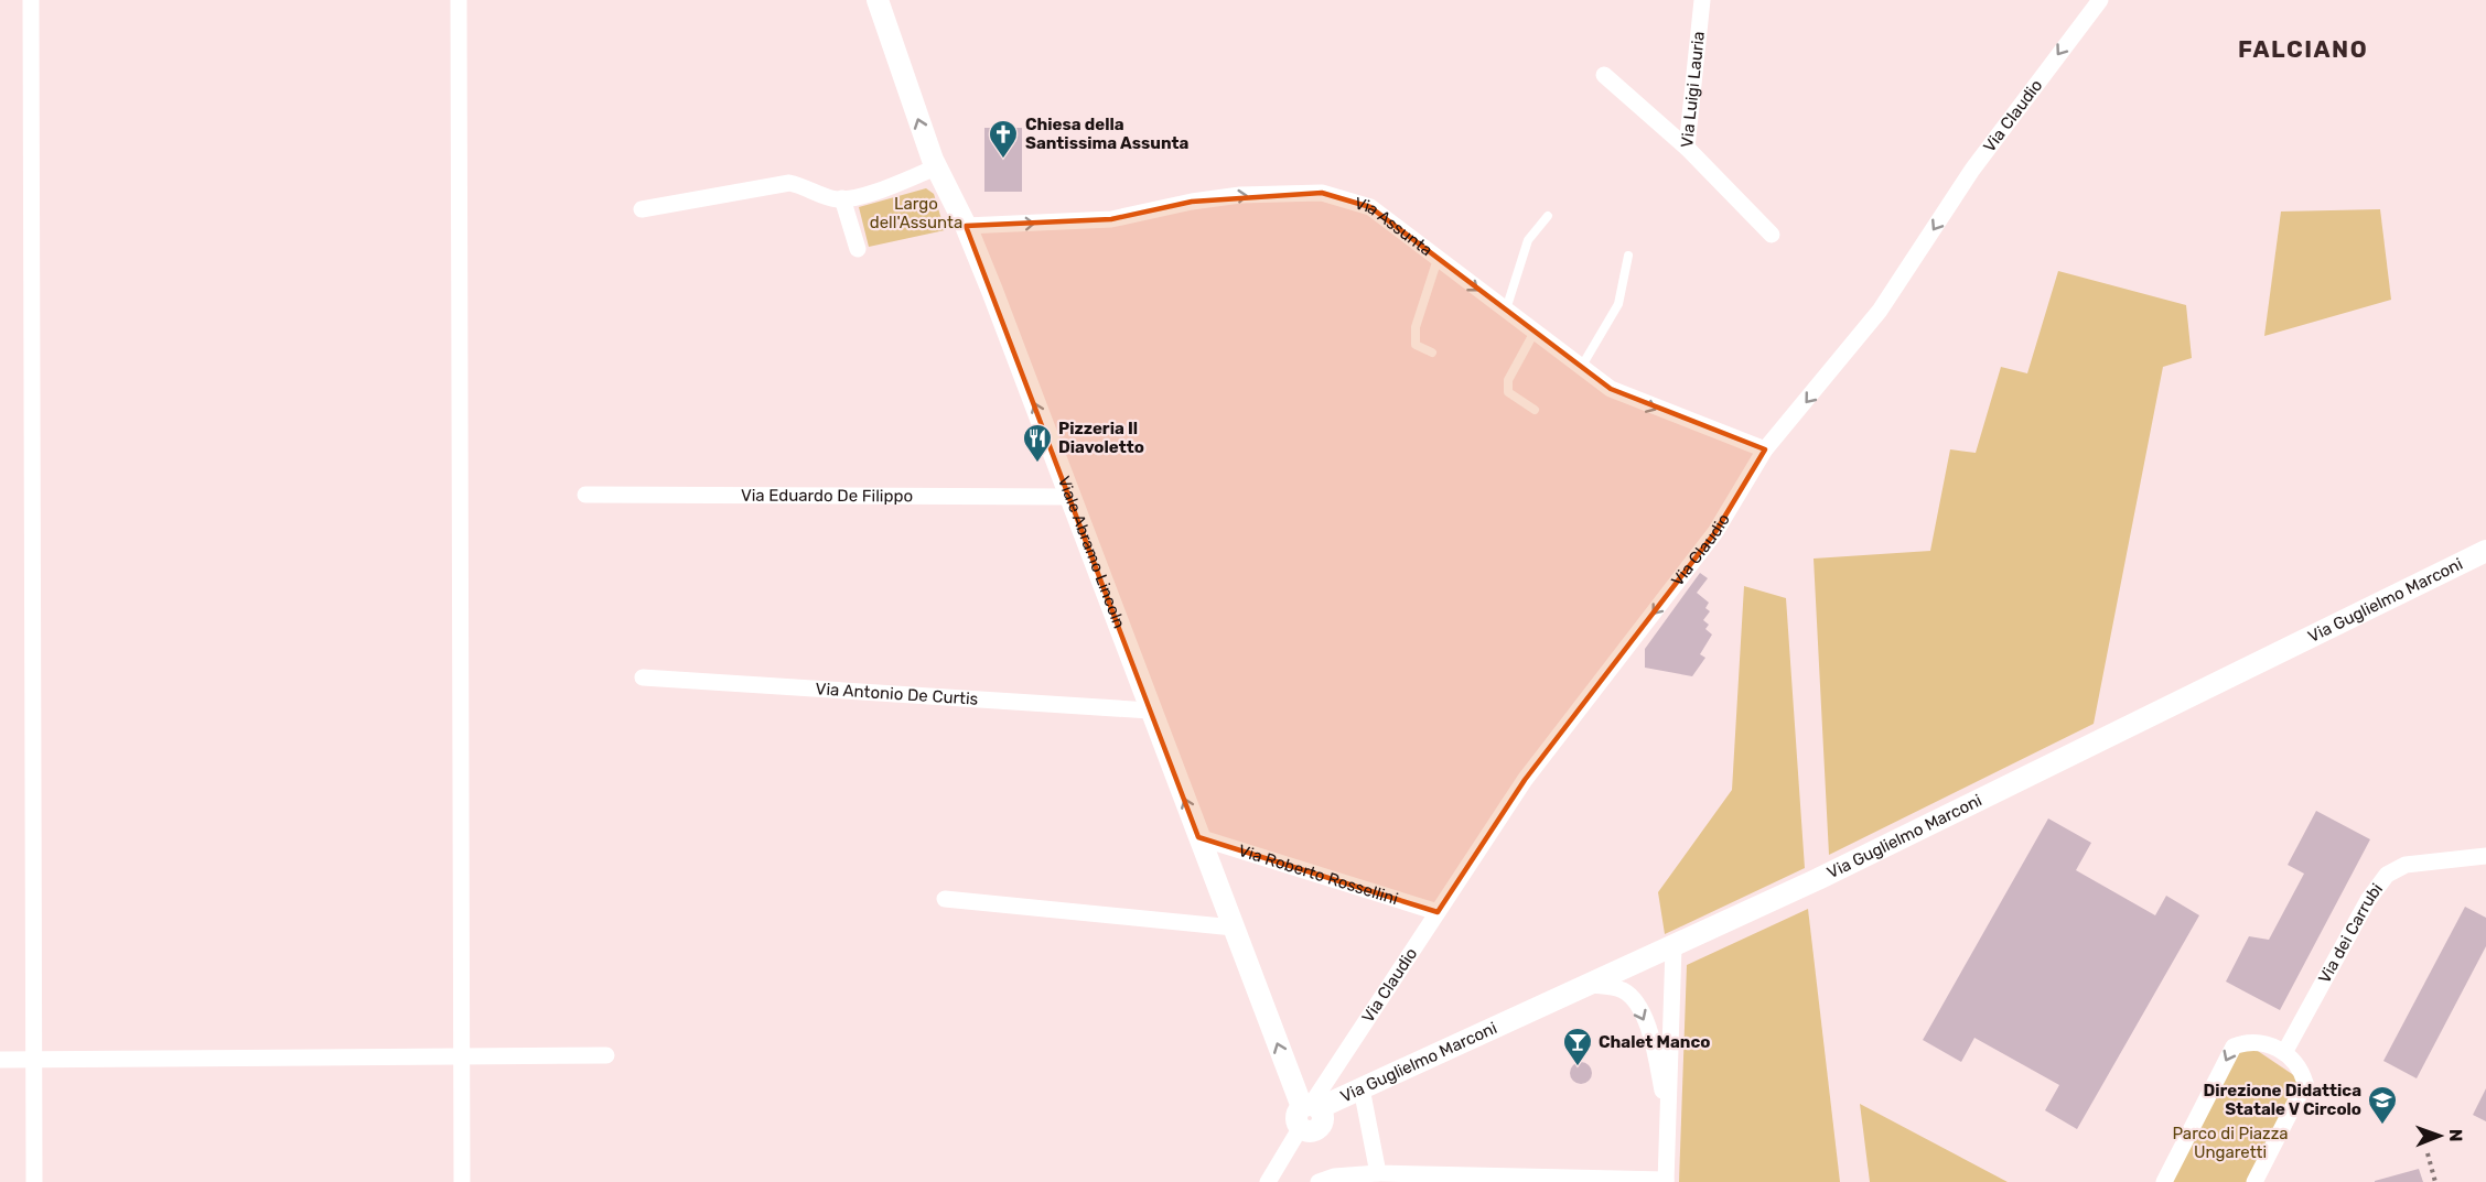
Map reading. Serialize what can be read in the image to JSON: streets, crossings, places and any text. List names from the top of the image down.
{
  "streets": {
    "street": [
      "Via Luigi Lauria",
      "Via Claudio",
      "Via Assunta",
      "Via Eduardo De Filippo",
      "Viale Abramo Lincoln",
      "Via Guglielmo Marconi",
      "Via Antonio De Curtis",
      "Via Roberto Rossellini",
      "Via dei Carrubi"
    ]
  },
  "crossings": [
    ["Via Claudio", "Via Assunta"],
    ["Via Claudio", "Viale Abramo Lincoln"],
    ["Via Claudio", "Via Guglielmo Marconi"],
    ["Via Claudio", "Via Roberto Rossellini"],
    ["Via Assunta", "Viale Abramo Lincoln"],
    ["Via Eduardo De Filippo", "Viale Abramo Lincoln"],
    ["Viale Abramo Lincoln", "Via Guglielmo Marconi"],
    ["Viale Abramo Lincoln", "Via Antonio De Curtis"],
    ["Viale Abramo Lincoln", "Via Roberto Rossellini"]
  ],
  "one_way": ["Via Claudio", "Via Assunta", "Viale Abramo Lincoln"],
  "districts": ["FALCIANO"],
  "parks": ["Largo dell'Assunta", "Parco di Piazza Ungaretti"],
  "places": {
    "church": ["Chiesa della Santissima Assunta"],
    "restaurant": ["Pizzeria Il Diavoletto"],
    "bar": ["Chalet Manco"],
    "school or university": ["Direzione Didattica Statale V Circolo"]
  },
  "north": "right"
}
